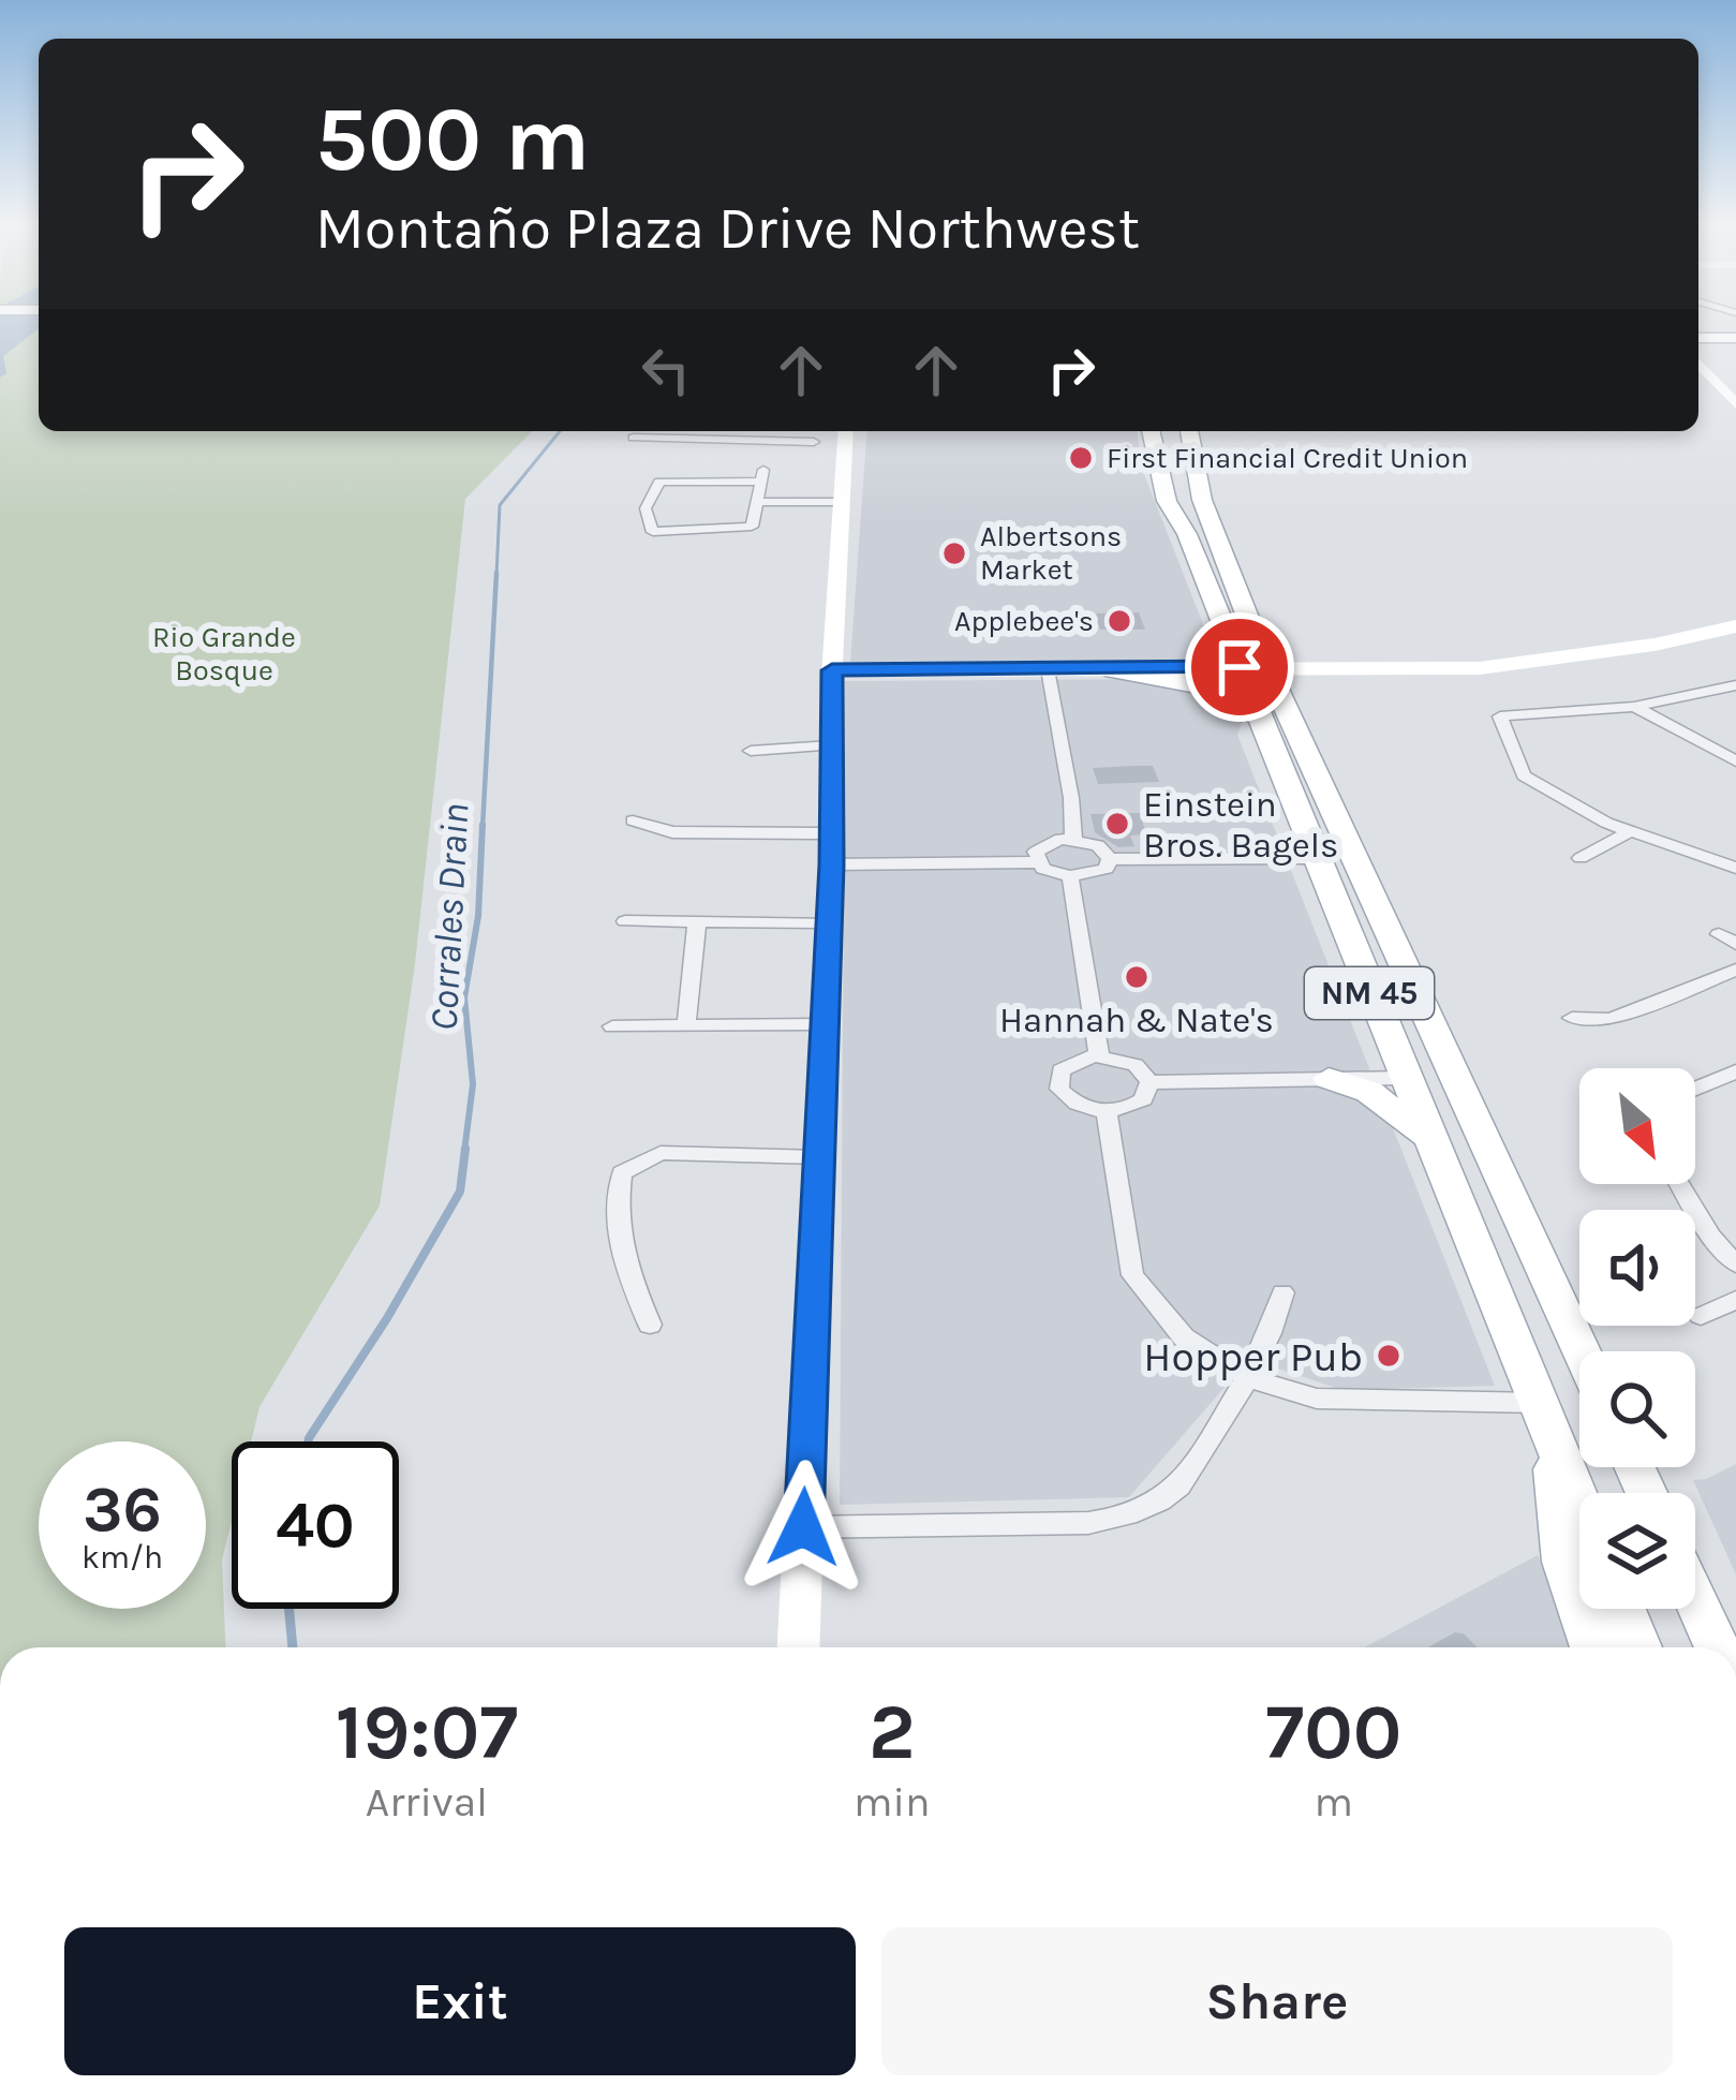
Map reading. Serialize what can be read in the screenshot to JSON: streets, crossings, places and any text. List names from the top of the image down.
{
  "streets": {
    "main road": ["NM 45"]
  },
  "water": ["Corrales Drain"],
  "parks": ["Rio Grande Bosque"],
  "places": [
    "First Financial Credit Union",
    "Albertsons Market",
    "Applebee's",
    "Einstein Bros. Bagels",
    "Hannah & Nate's",
    "Hopper Pub"
  ],
  "north": "bottom right",
  "page": {
    "turn": ["500 m", "Montaño Plaza Drive Northwest"],
    "speed": "36 km/h",
    "limit": "40",
    "eta": [
      "19:07",
      "Arrival",
      "2",
      "min",
      "700",
      "m"
    ],
    "buttons": ["Exit", "Share"]
  }
}
